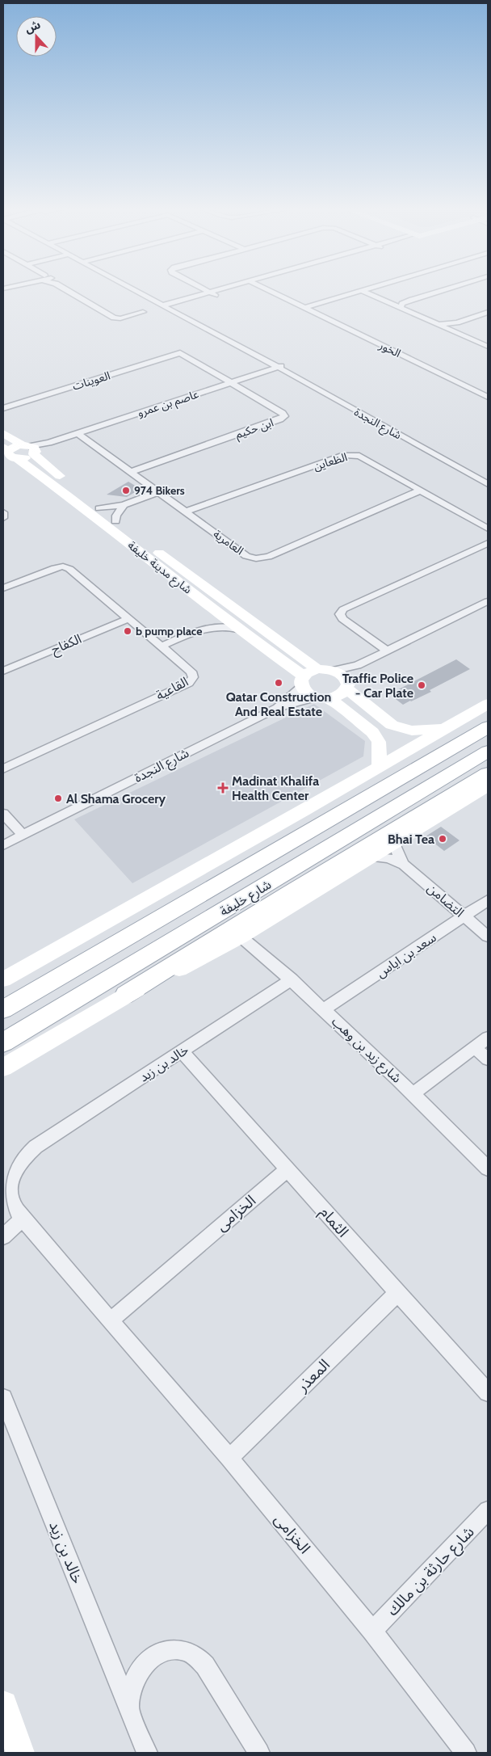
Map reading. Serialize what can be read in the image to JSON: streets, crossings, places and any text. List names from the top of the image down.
{
  "streets": {
    "main road": ["شارع خليفة"],
    "street": [
      "الخور",
      "العوينات",
      "عاصم بن عمرو",
      "شارع النجدة",
      "ابن حكيم",
      "الظعاين",
      "العامرية",
      "شارع مدينة خليفة",
      "الكفاح",
      "القاعية",
      "التضامن",
      "سعد بن اياس",
      "شارع زيد بن وهب",
      "خالد بن زيد",
      "الخزامى",
      "الثمام",
      "المعذر",
      "شارع حارثة بن مالك"
    ]
  },
  "crossings": [
    ["العوينات", "ابن حكيم"],
    ["عاصم بن عمرو", "شارع النجدة"],
    ["عاصم بن عمرو", "ابن حكيم"],
    ["عاصم بن عمرو", "العامرية"],
    ["عاصم بن عمرو", "شارع مدينة خليفة"],
    ["شارع النجدة", "شارع مدينة خليفة"],
    ["ابن حكيم", "العامرية"],
    ["الظعاين", "العامرية"],
    ["الكفاح", "القاعية"],
    ["التضامن", "سعد بن اياس"],
    ["سعد بن اياس", "شارع زيد بن وهب"],
    ["شارع زيد بن وهب", "خالد بن زيد"],
    ["خالد بن زيد", "الخزامى"],
    ["خالد بن زيد", "الثمام"],
    ["الخزامى", "الثمام"],
    ["الخزامى", "المعذر"],
    ["الخزامى", "شارع حارثة بن مالك"],
    ["الثمام", "المعذر"]
  ],
  "places": {
    "other": [
      "974 Bikers",
      "b pump place",
      "Qatar Construction And Real Estate",
      "Traffic Police - Car Plate",
      "Al Shama Grocery",
      "Bhai Tea"
    ],
    "health": ["Madinat Khalifa Health Center"]
  },
  "north": "top"
}
